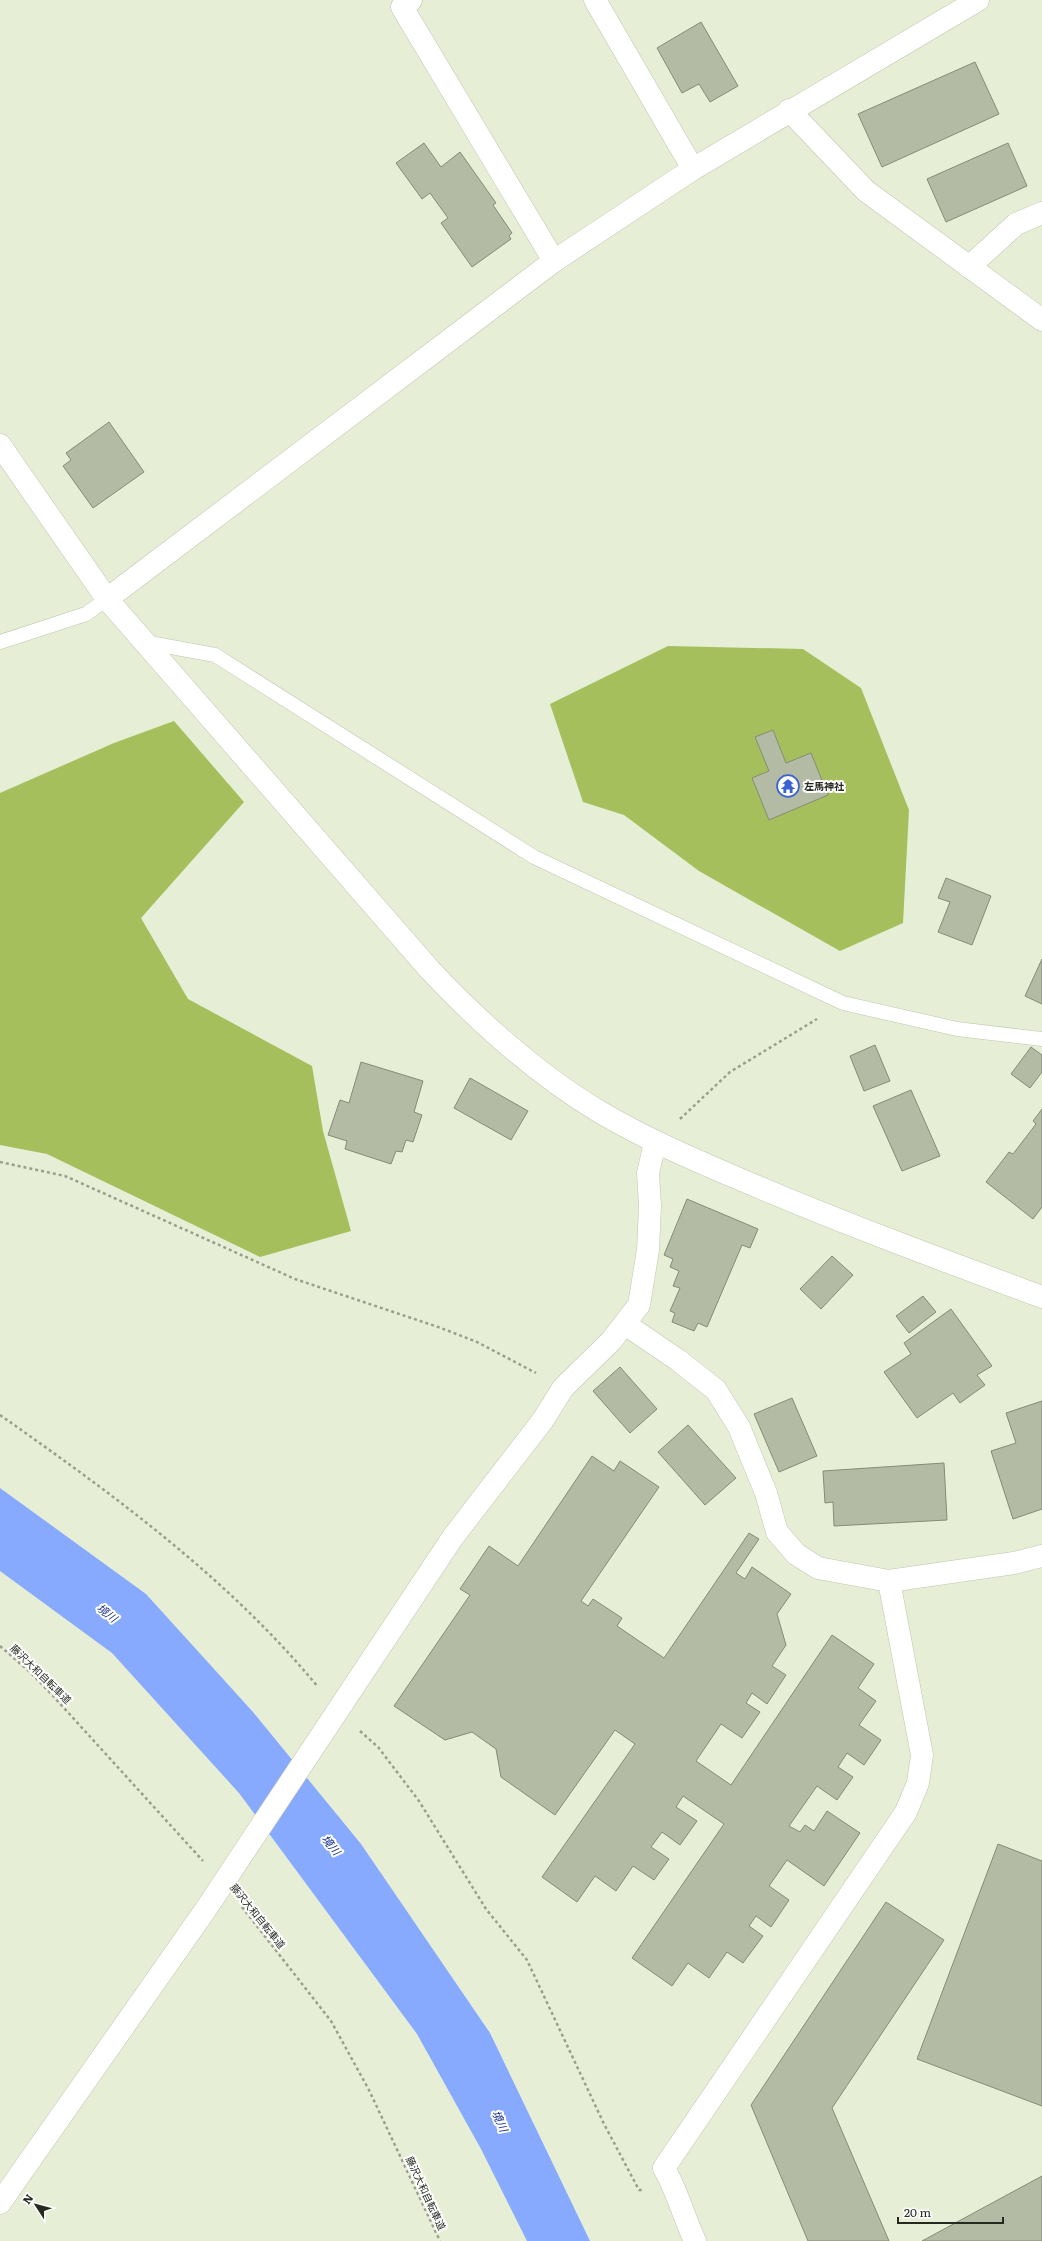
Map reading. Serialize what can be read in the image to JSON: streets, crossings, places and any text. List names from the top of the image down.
{
  "streets": {
    "path": ["藤沢大和自転車道"]
  },
  "water": ["境川"],
  "places": {
    "temple": ["左馬神社"]
  },
  "scale_bar": "20 m",
  "north": "top left"
}
